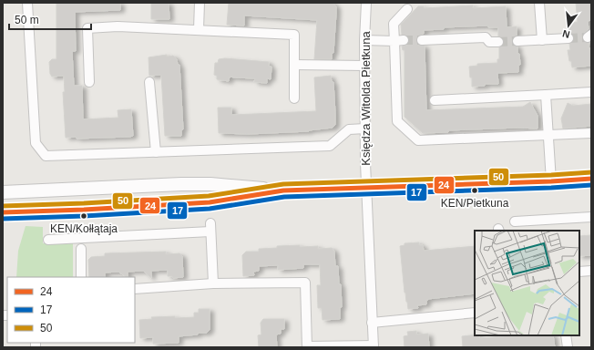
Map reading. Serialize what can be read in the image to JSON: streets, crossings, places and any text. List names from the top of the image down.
{
  "streets": {
    "street": ["Księdza Witolda Pietkuna"]
  },
  "places": ["KEN/Pietkuna", "KEN/Kołłątaja"],
  "lines": ["transit line 50", "transit line 24", "transit line 17"],
  "legend": ["24", "17", "50"],
  "scale_bar": "50 m",
  "north": "bottom"
}
